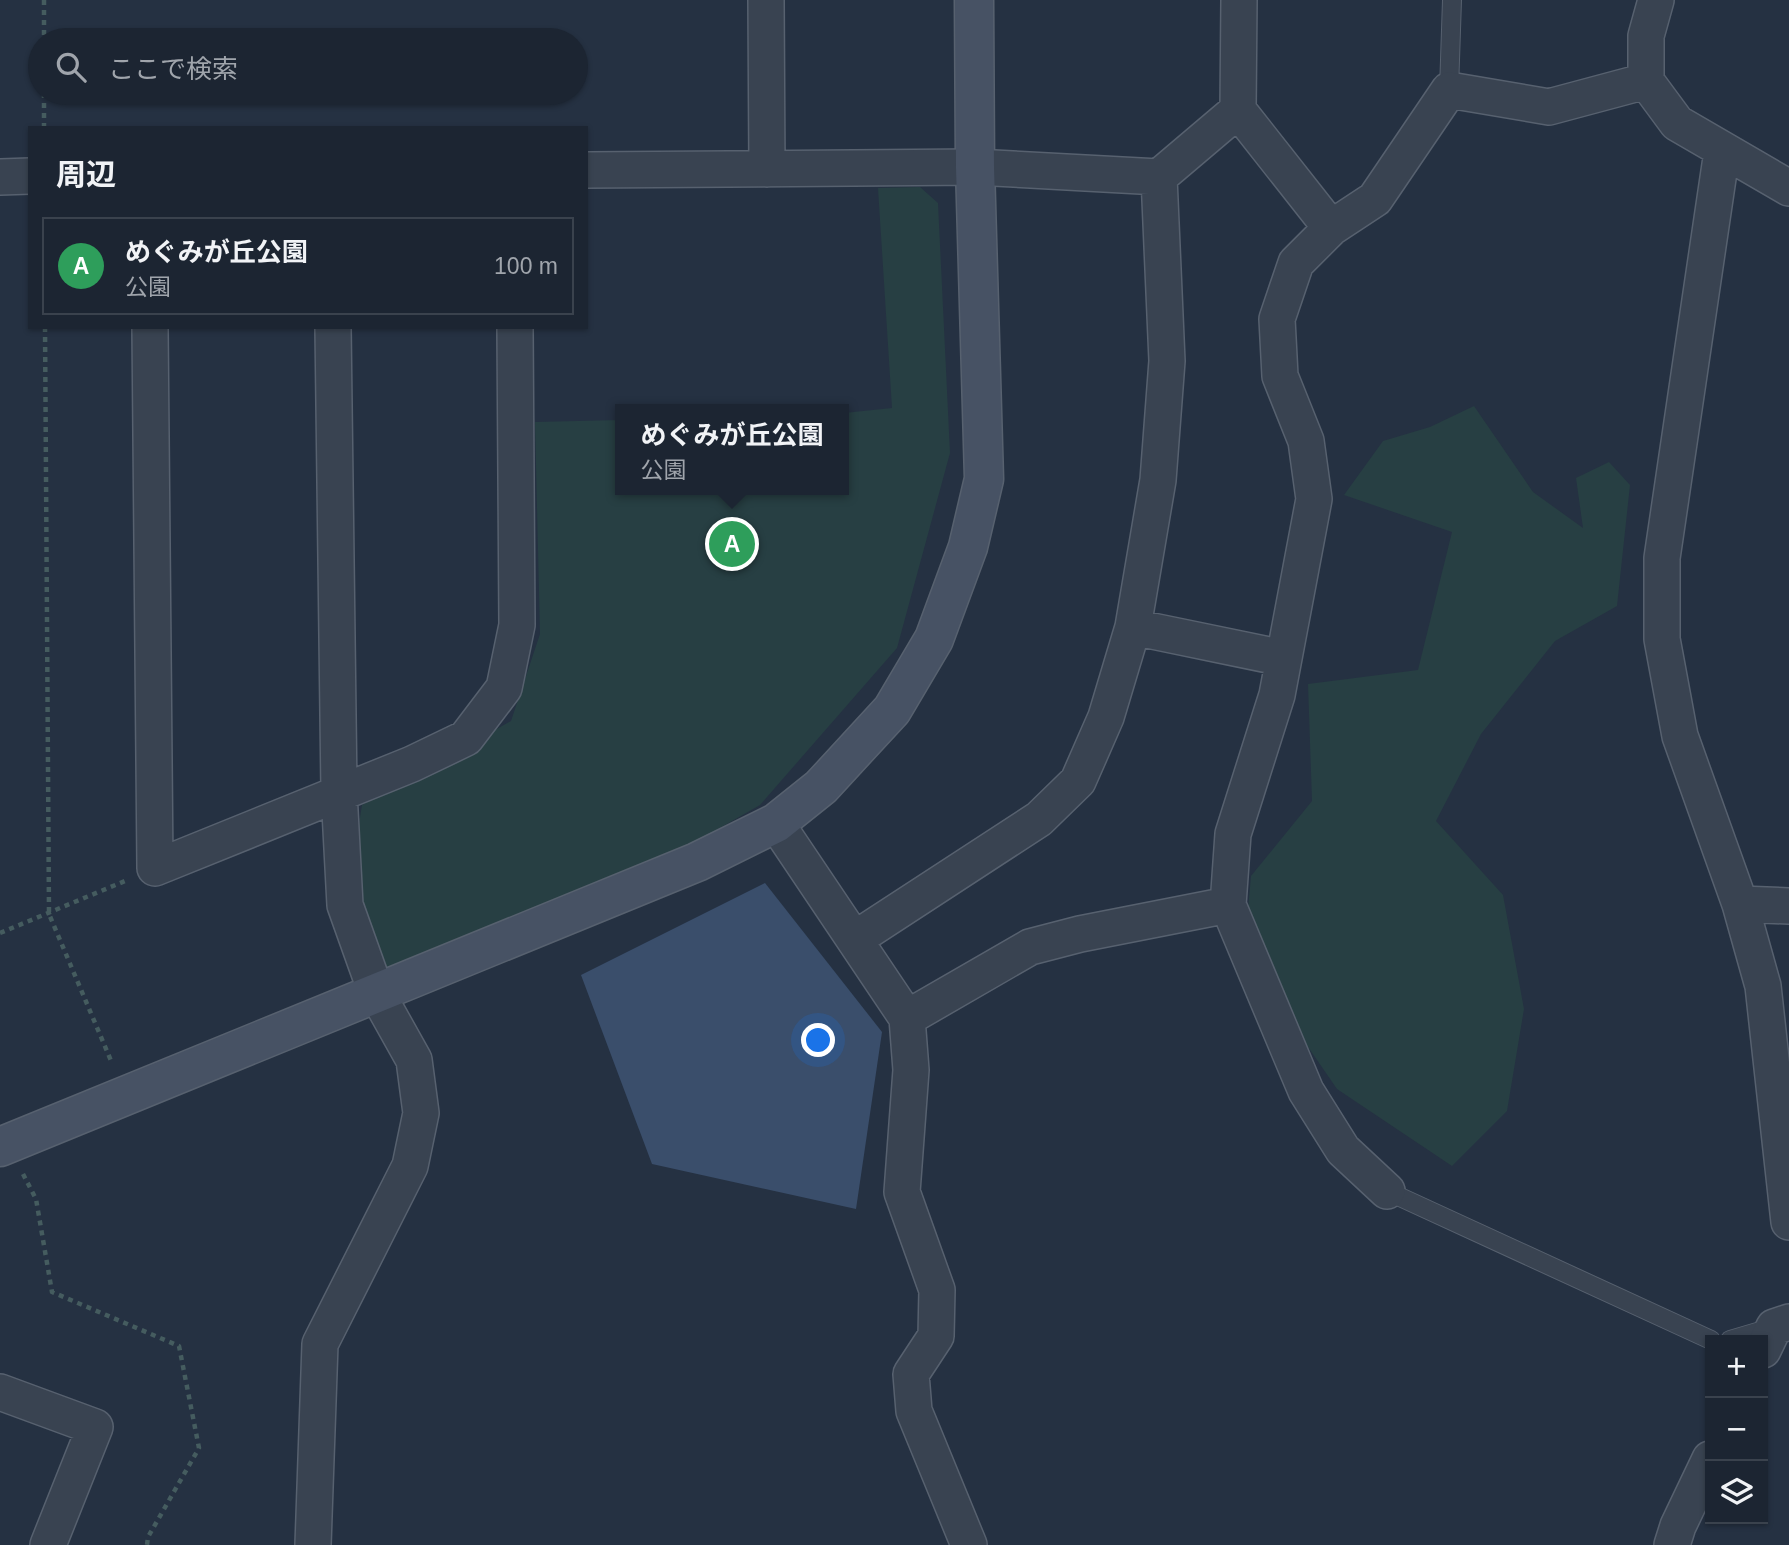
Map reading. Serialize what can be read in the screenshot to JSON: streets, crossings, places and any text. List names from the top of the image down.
{
  "page": {
    "search": "ここで検索",
    "heading": "周辺",
    "list": [
      {
        "mark": "A",
        "name": "めぐみが丘公園",
        "note": "公園",
        "value": "100 m"
      }
    ],
    "popup": ["めぐみが丘公園", "公園"],
    "pins": "A",
    "map_buttons": ["+", "−"]
  }
}
